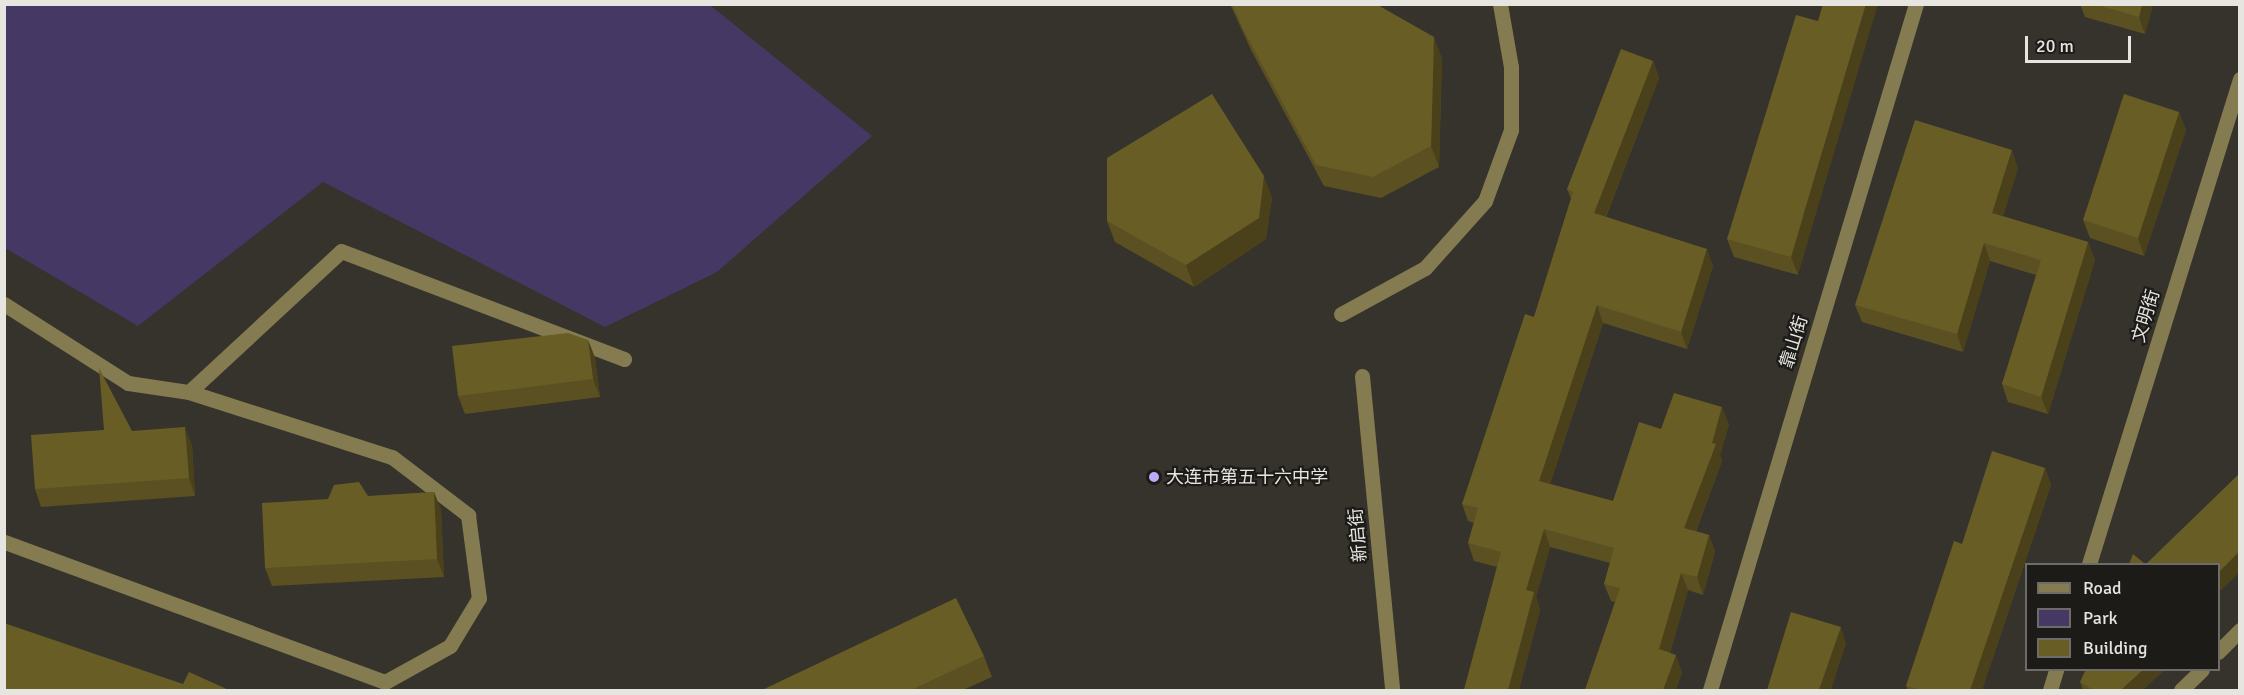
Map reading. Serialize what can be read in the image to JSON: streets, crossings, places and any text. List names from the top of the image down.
{
  "streets": {
    "street": ["文明街", "靠山街", "新启街"]
  },
  "places": ["大连市第五十六中学"],
  "legend": ["Road", "Park", "Building"],
  "scale_bar": "20 m"
}
